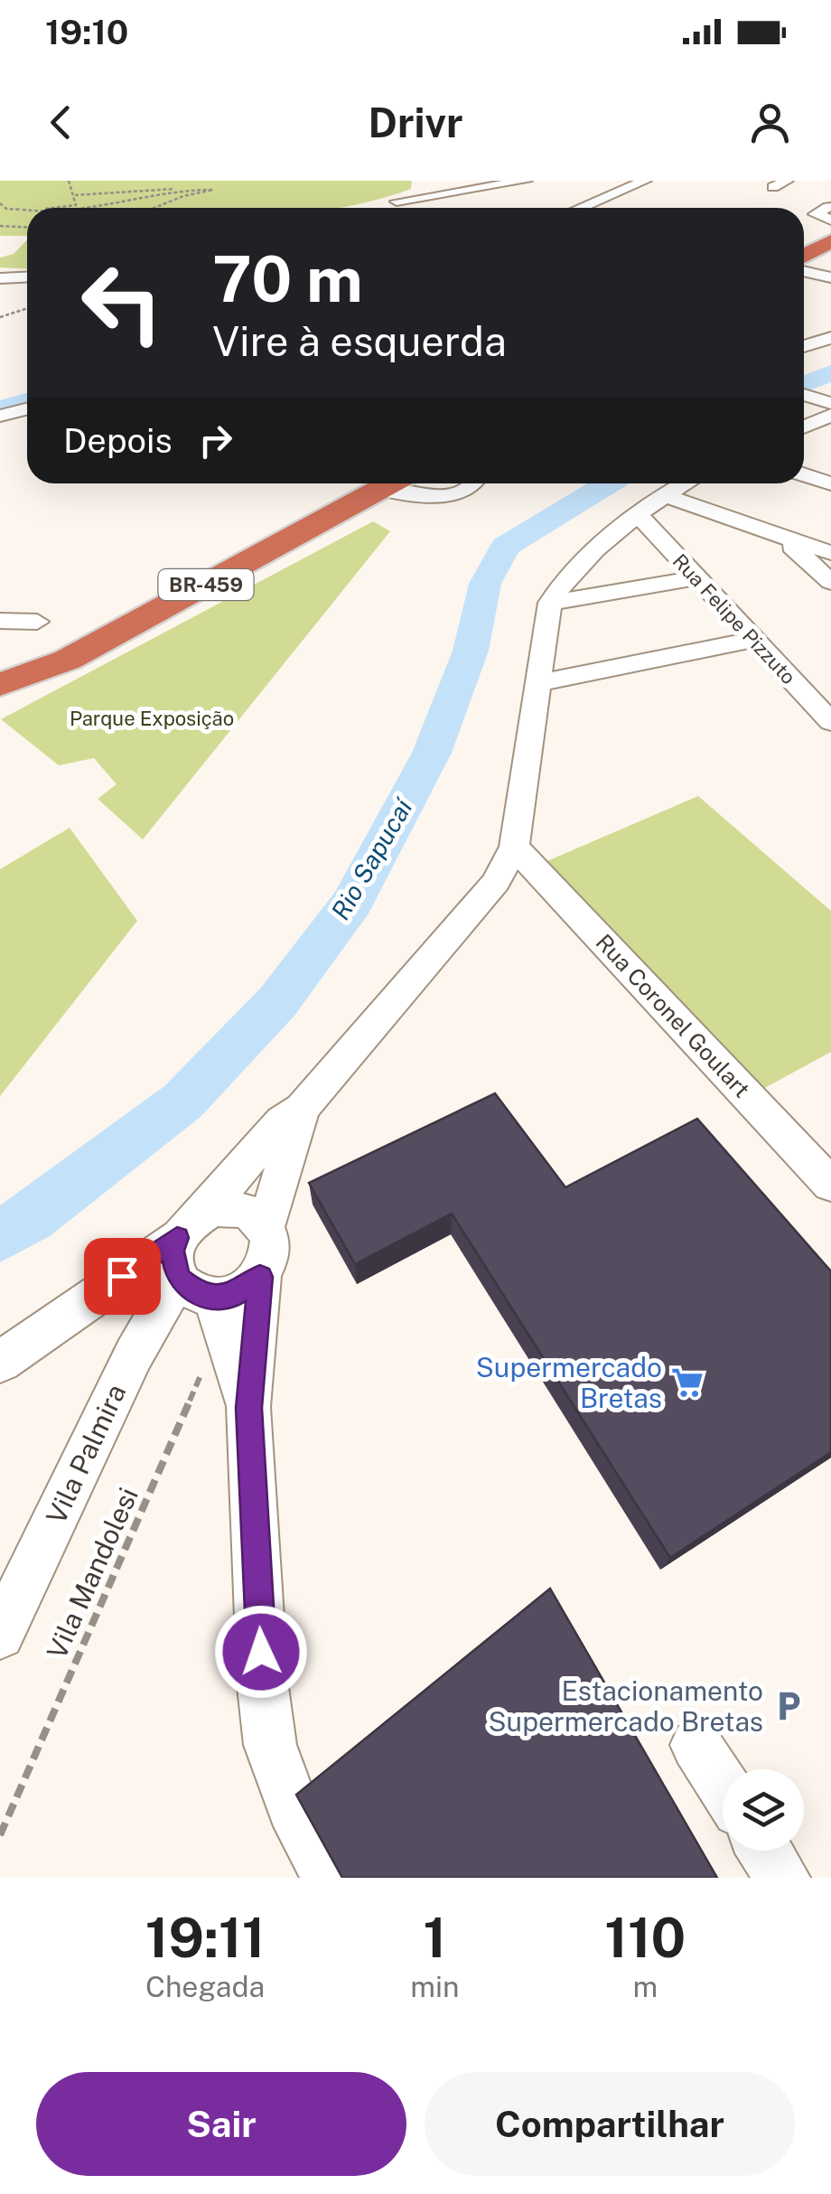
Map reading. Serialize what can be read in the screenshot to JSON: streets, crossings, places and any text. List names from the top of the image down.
{
  "streets": {
    "highway": ["BR-459"],
    "street": ["Rua Felipe Pizzuto", "Rua Coronel Goulart", "Vila Palmira"],
    "path": ["Vila Mandolesi"]
  },
  "crossings": [
    ["Vila Palmira", "Vila Mandolesi"]
  ],
  "water": ["Rio Sapucaí"],
  "parks": ["Parque Exposição"],
  "places": {
    "supermarket": ["Supermercado Bretas"],
    "parking": ["Estacionamento Supermercado Bretas"]
  },
  "page": {
    "status": "19:10",
    "header": "Drivr",
    "turn": ["70 m", "Vire à esquerda"],
    "then": "Depois",
    "eta": [
      "19:11",
      "Chegada",
      "1",
      "min",
      "110",
      "m"
    ],
    "buttons": ["Sair", "Compartilhar"]
  }
}
